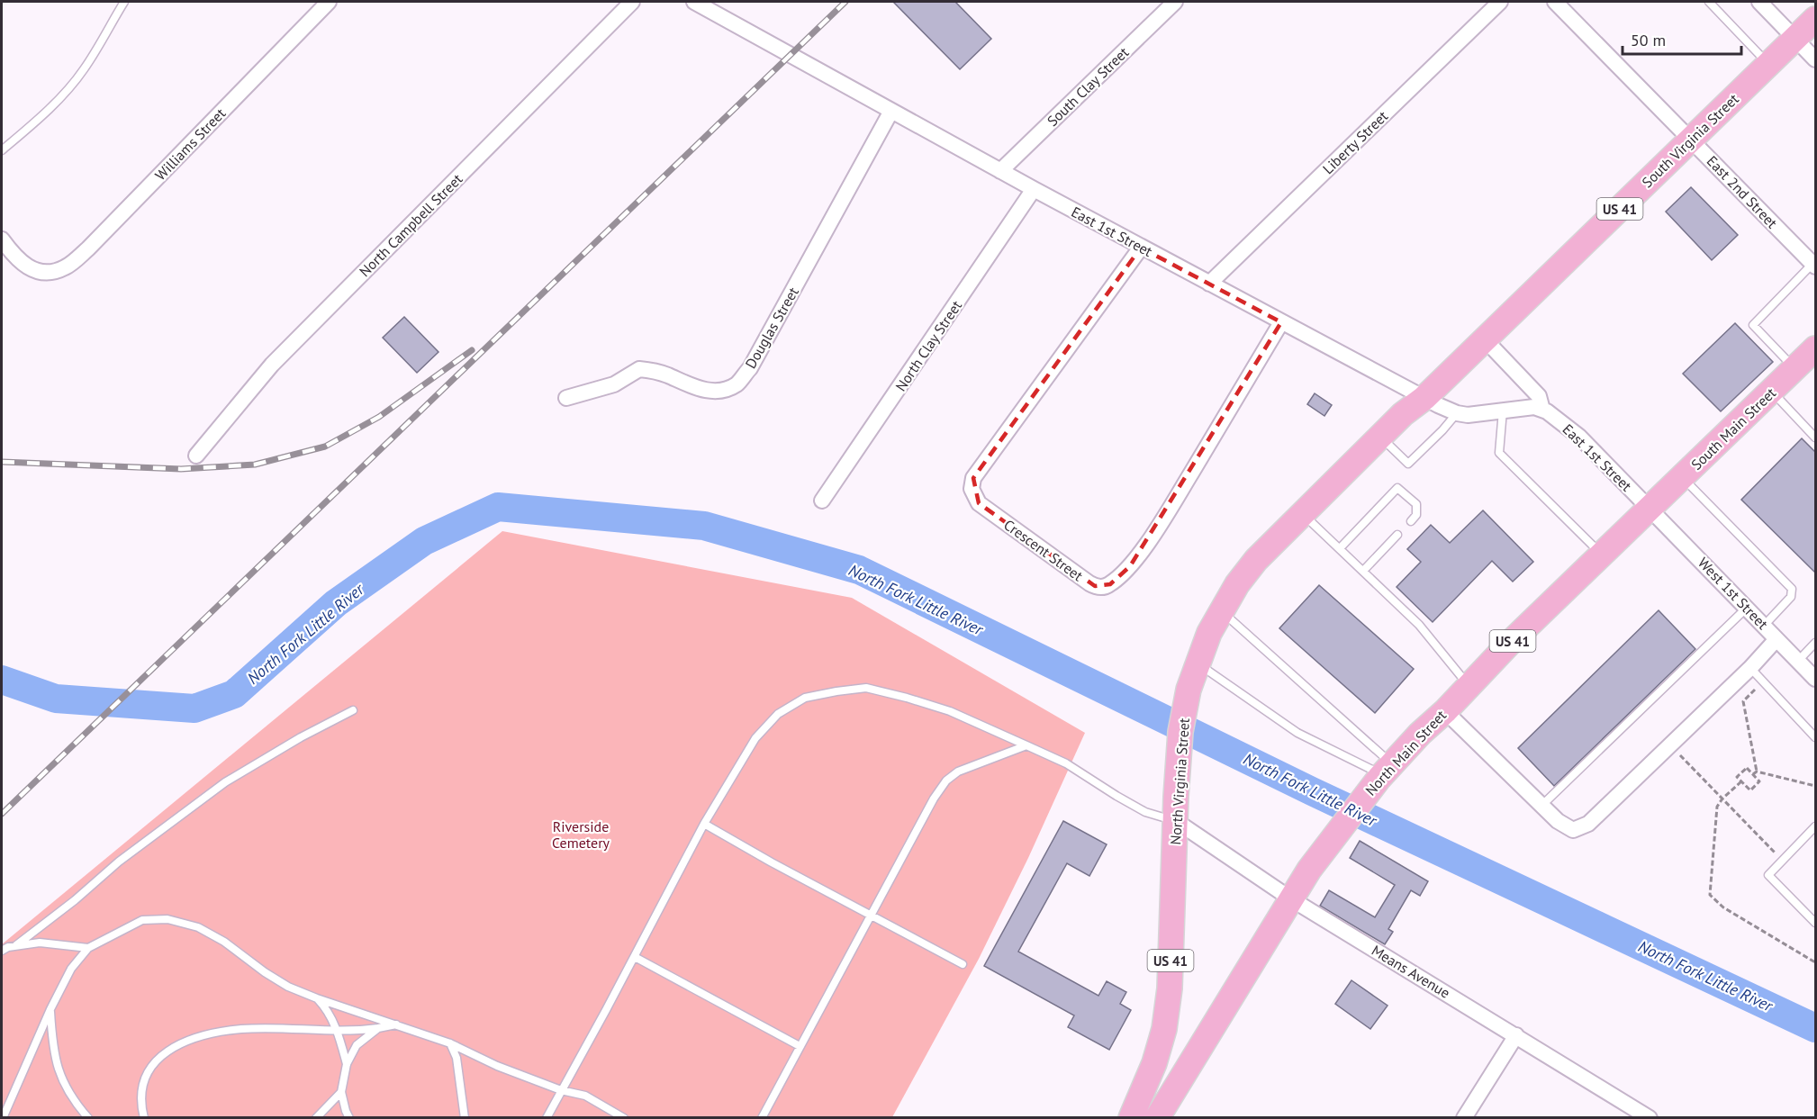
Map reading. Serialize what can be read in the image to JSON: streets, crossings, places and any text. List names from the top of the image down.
{
  "streets": {
    "main road": [
      "South Virginia Street",
      "US 41",
      "South Main Street",
      "North Main Street",
      "North Virginia Street"
    ],
    "street": [
      "South Clay Street",
      "Liberty Street",
      "Williams Street",
      "East 2nd Street",
      "North Campbell Street",
      "East 1st Street",
      "Douglas Street",
      "North Clay Street",
      "Crescent Street",
      "West 1st Street",
      "Means Avenue"
    ]
  },
  "crossings": [
    ["South Clay Street", "East 1st Street"],
    ["South Virginia Street", "East 2nd Street"],
    ["South Virginia Street", "East 1st Street"],
    ["South Virginia Street", "North Virginia Street"],
    ["Liberty Street", "East 1st Street"],
    ["East 1st Street", "Douglas Street"],
    ["East 1st Street", "North Clay Street"],
    ["East 1st Street", "South Main Street"],
    ["East 1st Street", "Crescent Street"],
    ["East 1st Street", "West 1st Street"],
    ["East 1st Street", "North Main Street"],
    ["East 1st Street", "North Virginia Street"],
    ["South Main Street", "West 1st Street"],
    ["South Main Street", "North Main Street"],
    ["West 1st Street", "North Main Street"],
    ["North Main Street", "Means Avenue"],
    ["North Virginia Street", "Means Avenue"]
  ],
  "water": ["North Fork Little River"],
  "parks": ["Riverside Cemetery"],
  "scale_bar": "50 m"
}
